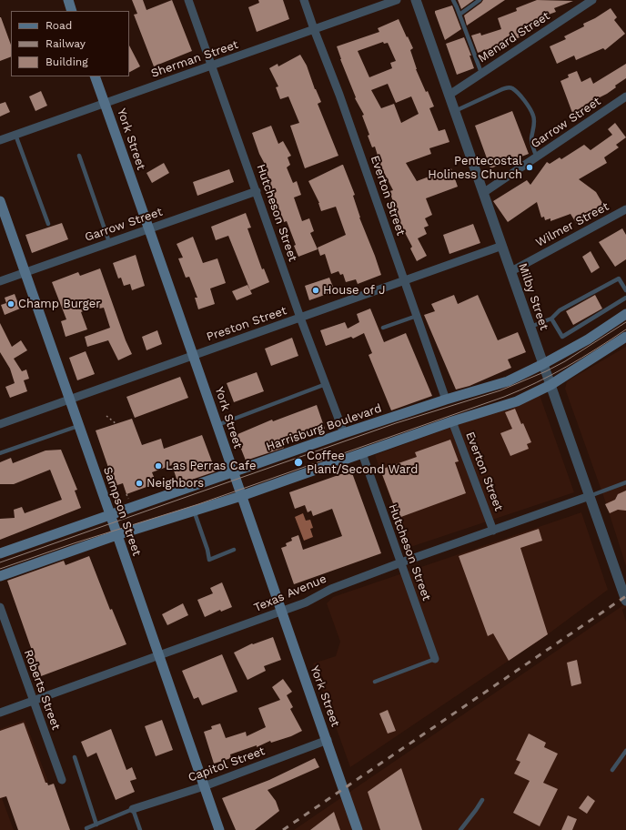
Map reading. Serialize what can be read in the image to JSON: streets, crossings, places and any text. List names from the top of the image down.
{
  "streets": {
    "main road": ["York Street", "Harrisburg Boulevard", "Sampson Street"],
    "street": [
      "Menard Street",
      "Sherman Street",
      "Garrow Street",
      "Everton Street",
      "Hutcheson Street",
      "Wilmer Street",
      "Milby Street",
      "Preston Street",
      "Texas Avenue",
      "Roberts Street",
      "Capitol Street"
    ]
  },
  "crossings": [
    ["Menard Street", "Milby Street"],
    ["Sherman Street", "York Street"],
    ["Sherman Street", "Everton Street"],
    ["Sherman Street", "Hutcheson Street"],
    ["Garrow Street", "York Street"],
    ["Garrow Street", "Hutcheson Street"],
    ["Garrow Street", "Milby Street"],
    ["Garrow Street", "Sampson Street"],
    ["York Street", "Preston Street"],
    ["York Street", "Harrisburg Boulevard"],
    ["York Street", "Texas Avenue"],
    ["York Street", "Capitol Street"],
    ["Everton Street", "Preston Street"],
    ["Everton Street", "Harrisburg Boulevard"],
    ["Everton Street", "Texas Avenue"],
    ["Hutcheson Street", "Preston Street"],
    ["Hutcheson Street", "Harrisburg Boulevard"],
    ["Hutcheson Street", "Texas Avenue"],
    ["Wilmer Street", "Milby Street"],
    ["Milby Street", "Preston Street"],
    ["Milby Street", "Harrisburg Boulevard"],
    ["Milby Street", "Texas Avenue"],
    ["Preston Street", "Sampson Street"],
    ["Harrisburg Boulevard", "Sampson Street"],
    ["Sampson Street", "Texas Avenue"],
    ["Sampson Street", "Capitol Street"],
    ["Texas Avenue", "Roberts Street"]
  ],
  "places": [
    "Pentecostal Holiness Church",
    "House of J",
    "Champ Burger",
    "Coffee Plant/Second Ward",
    "Las Perras Cafe",
    "Neighbors"
  ],
  "legend": ["Road", "Railway", "Building"]
}
